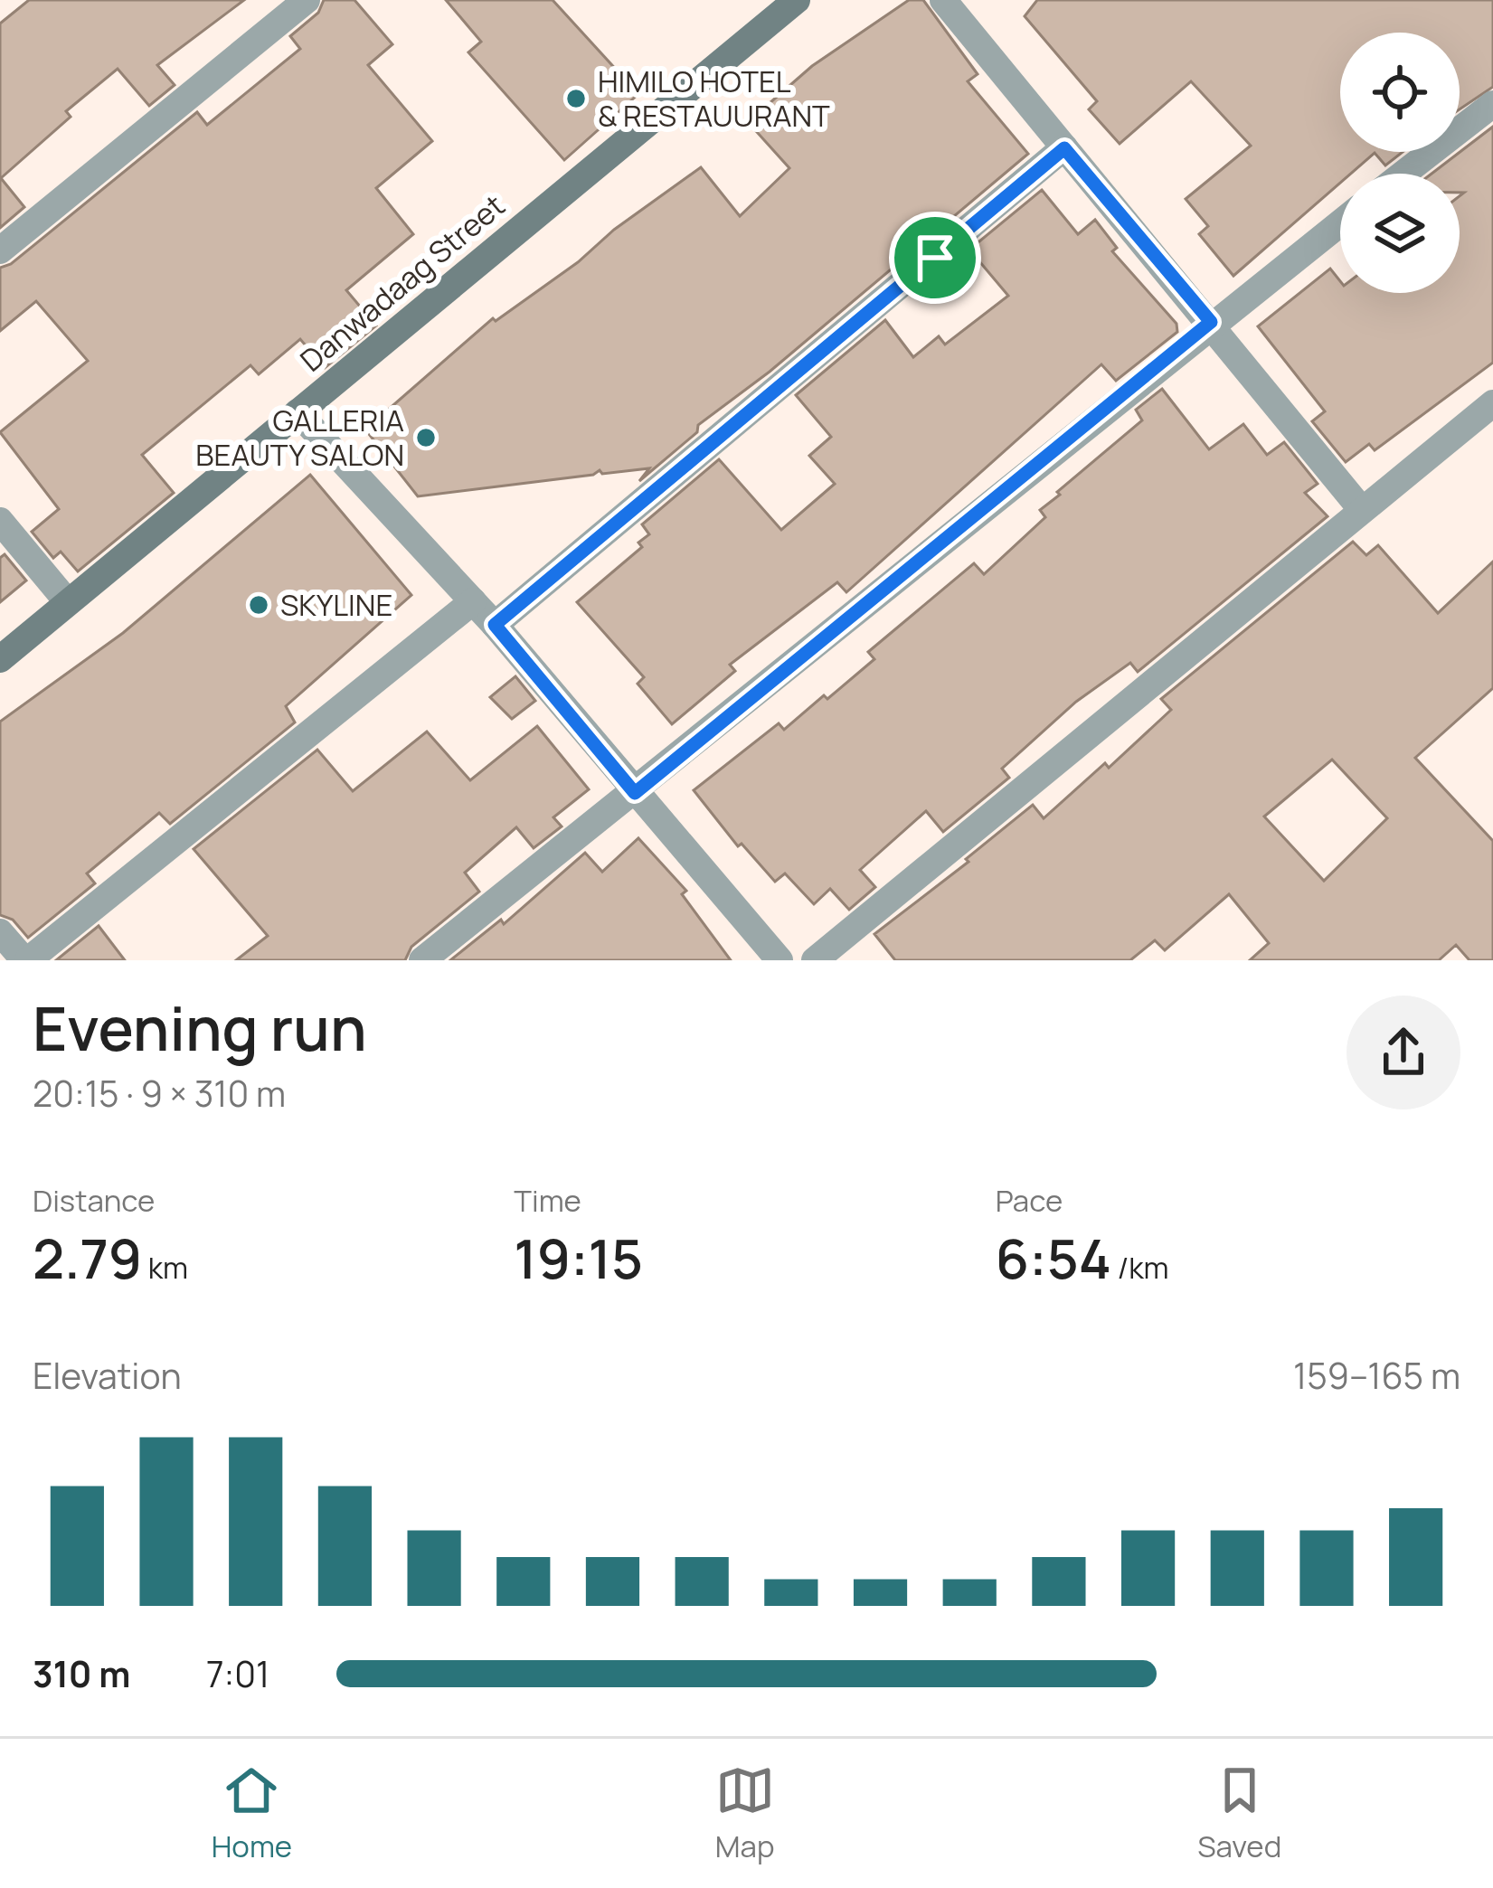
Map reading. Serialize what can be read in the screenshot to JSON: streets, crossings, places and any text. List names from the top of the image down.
{
  "streets": {
    "street": ["Danwadaag Street"]
  },
  "places": ["HIMILO HOTEL & RESTAUURANT", "GALLERIA BEAUTY SALON", "SKYLINE"],
  "page": {
    "heading": ["Evening run", "20:15 · 9 × 310 m"],
    "stats": [
      ["Distance", "2.79 km"],
      ["Time", "19:15"],
      ["Pace", "6:54 /km"]
    ],
    "chart": ["Elevation", "159–165 m"],
    "list": [
      {
        "name": "310 m",
        "note": "7:01"
      }
    ],
    "tabs": ["Home", "Map", "Saved"]
  }
}
